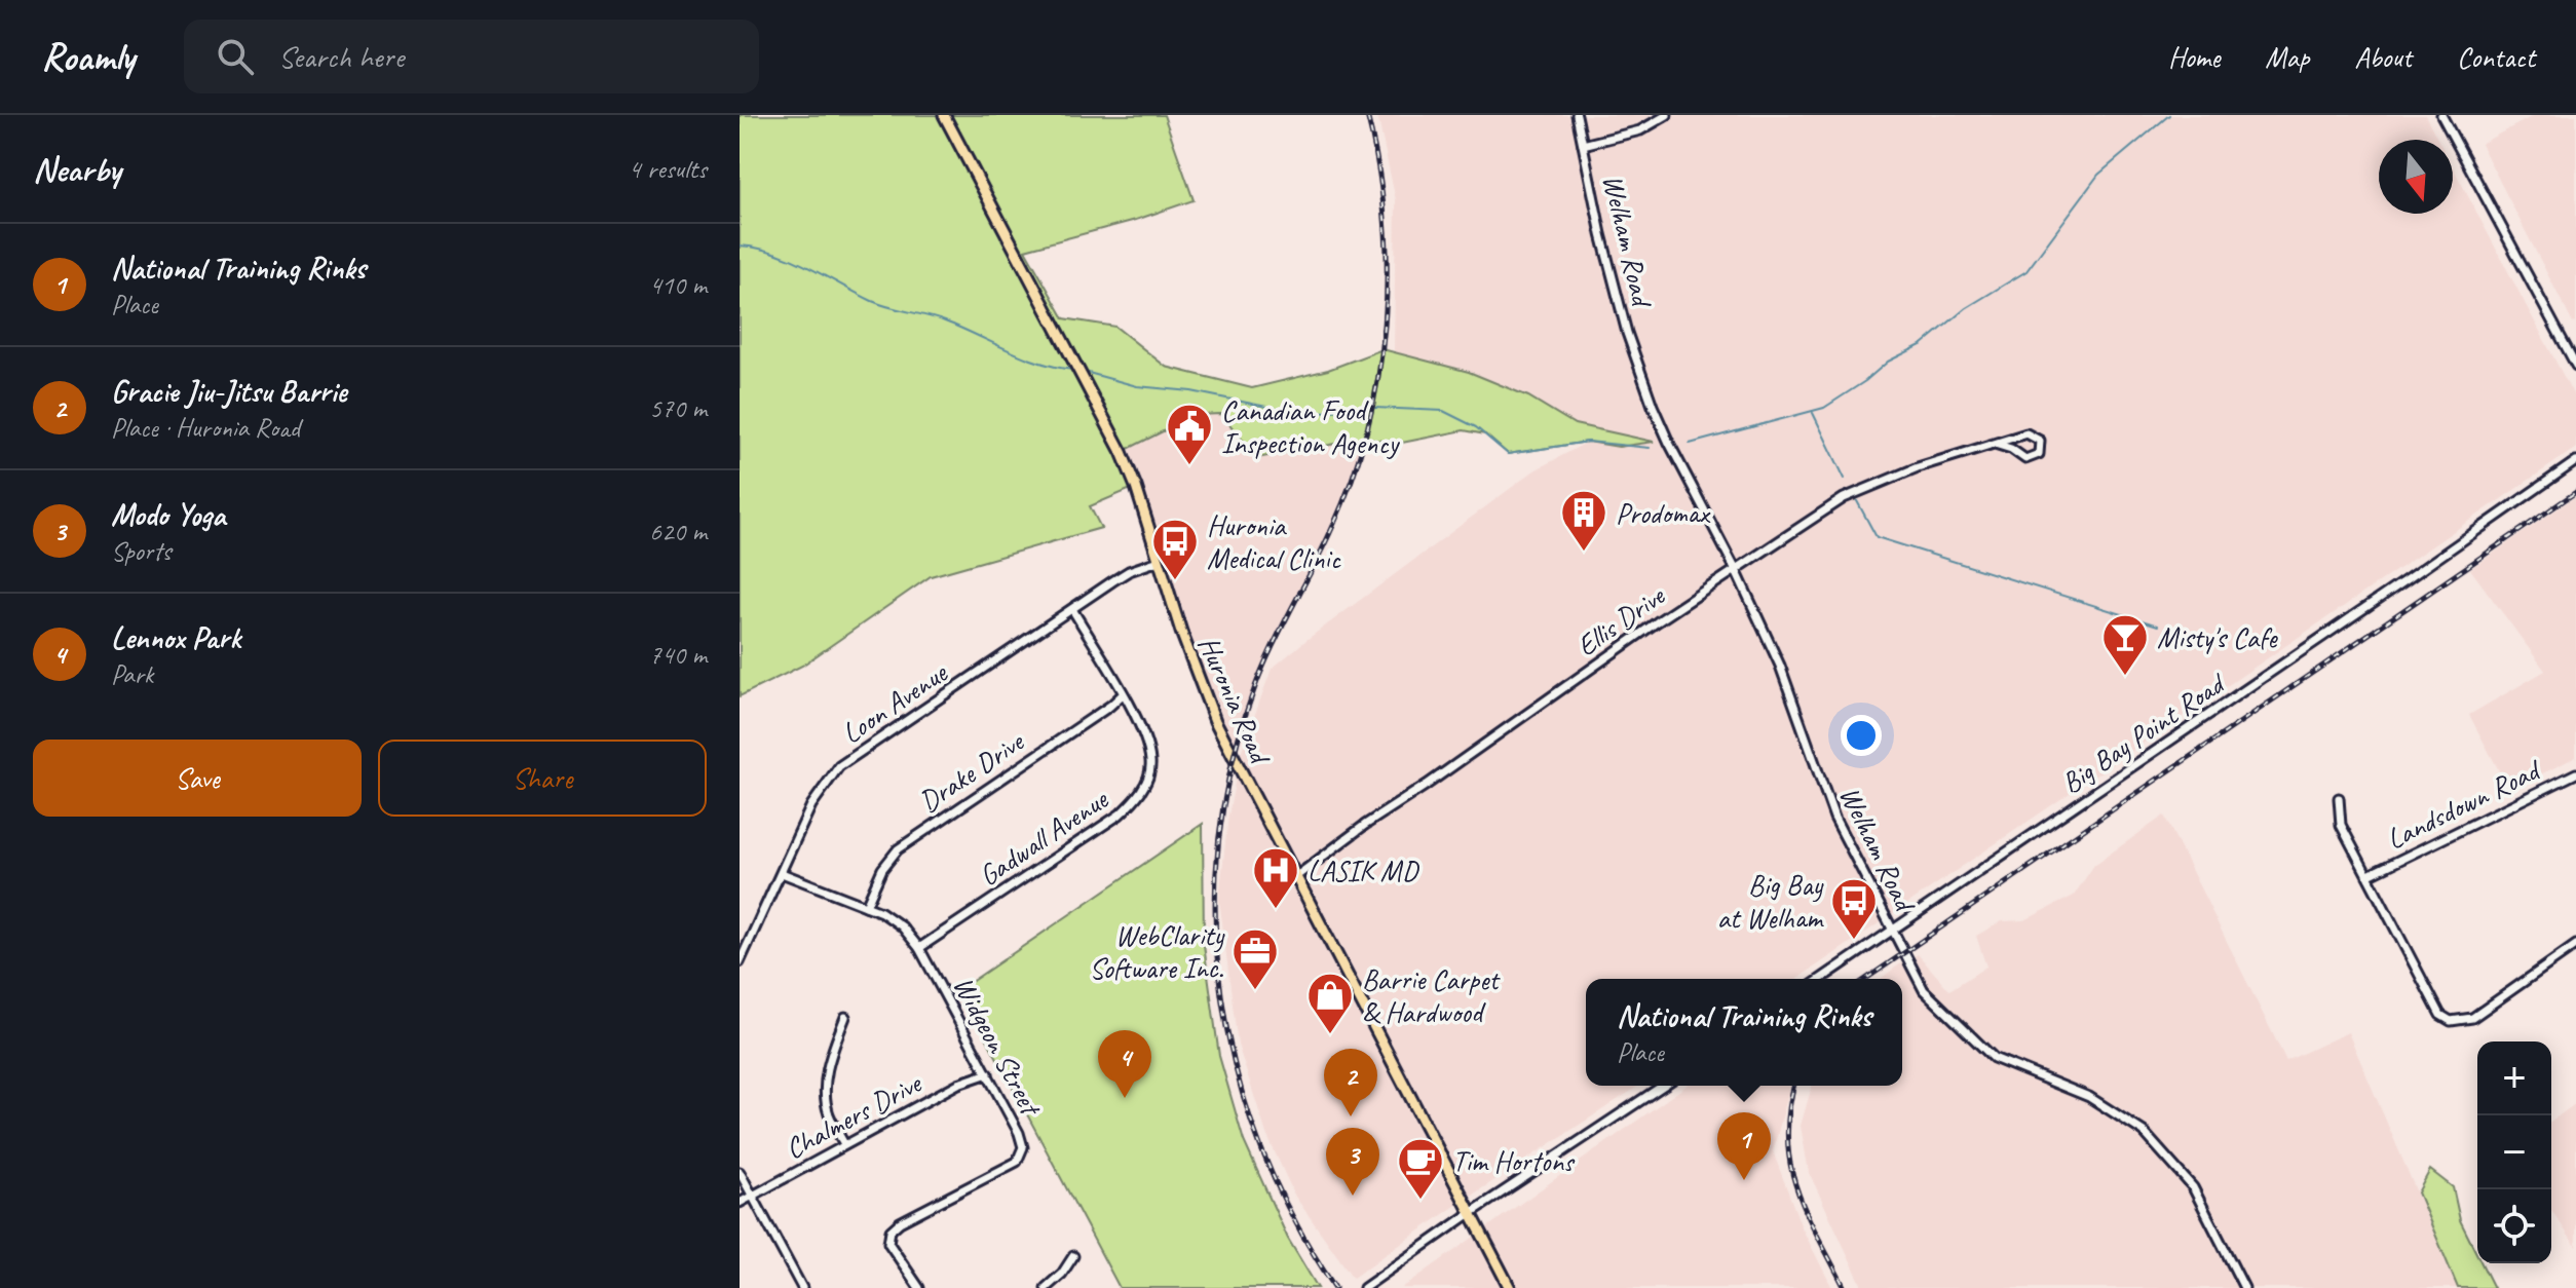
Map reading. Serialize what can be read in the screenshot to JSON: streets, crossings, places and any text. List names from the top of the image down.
{
  "streets": {
    "main road": ["Huronia Road"],
    "street": [
      "Welham Road",
      "Ellis Drive",
      "Loon Avenue",
      "Big Bay Point Road",
      "Drake Drive",
      "Landsdown Road",
      "Gadwall Avenue",
      "Widgeon Street",
      "Chalmers Drive"
    ]
  },
  "crossings": [
    ["Welham Road", "Ellis Drive"],
    ["Welham Road", "Big Bay Point Road"],
    ["Ellis Drive", "Huronia Road"],
    ["Huronia Road", "Loon Avenue"],
    ["Loon Avenue", "Gadwall Avenue"],
    ["Loon Avenue", "Widgeon Street"],
    ["Drake Drive", "Gadwall Avenue"],
    ["Drake Drive", "Widgeon Street"],
    ["Gadwall Avenue", "Widgeon Street"],
    ["Widgeon Street", "Chalmers Drive"]
  ],
  "places": {
    "public building": ["Canadian Food Inspection Agency"],
    "building": ["Prodomax"],
    "bus stop": ["Huronia Medical Clinic", "Big Bay at Welham"],
    "bar": ["Misty's Cafe"],
    "hospital": ["LASIK MD"],
    "office": ["WebClarity Software Inc."],
    "shop": ["Barrie Carpet & Hardwood"],
    "cafe": ["Tim Hortons"]
  },
  "north": "bottom",
  "page": {
    "header": "Roamly",
    "search": "Search here",
    "nav": [
      "Home",
      "Map",
      "About",
      "Contact"
    ],
    "heading": ["Nearby", "4 results"],
    "list": [
      {
        "mark": "1",
        "name": "National Training Rinks",
        "note": "Place",
        "value": "410 m"
      },
      {
        "mark": "2",
        "name": "Gracie Jiu-Jitsu Barrie",
        "note": "Place · Huronia Road",
        "value": "570 m"
      },
      {
        "mark": "3",
        "name": "Modo Yoga",
        "note": "Sports",
        "value": "620 m"
      },
      {
        "mark": "4",
        "name": "Lennox Park",
        "note": "Park",
        "value": "740 m"
      }
    ],
    "buttons": ["Save", "Share"],
    "popup": ["National Training Rinks", "Place"],
    "pins": [
      "4",
      "2",
      "1",
      "3"
    ],
    "map_buttons": ["+", "−"]
  }
}
